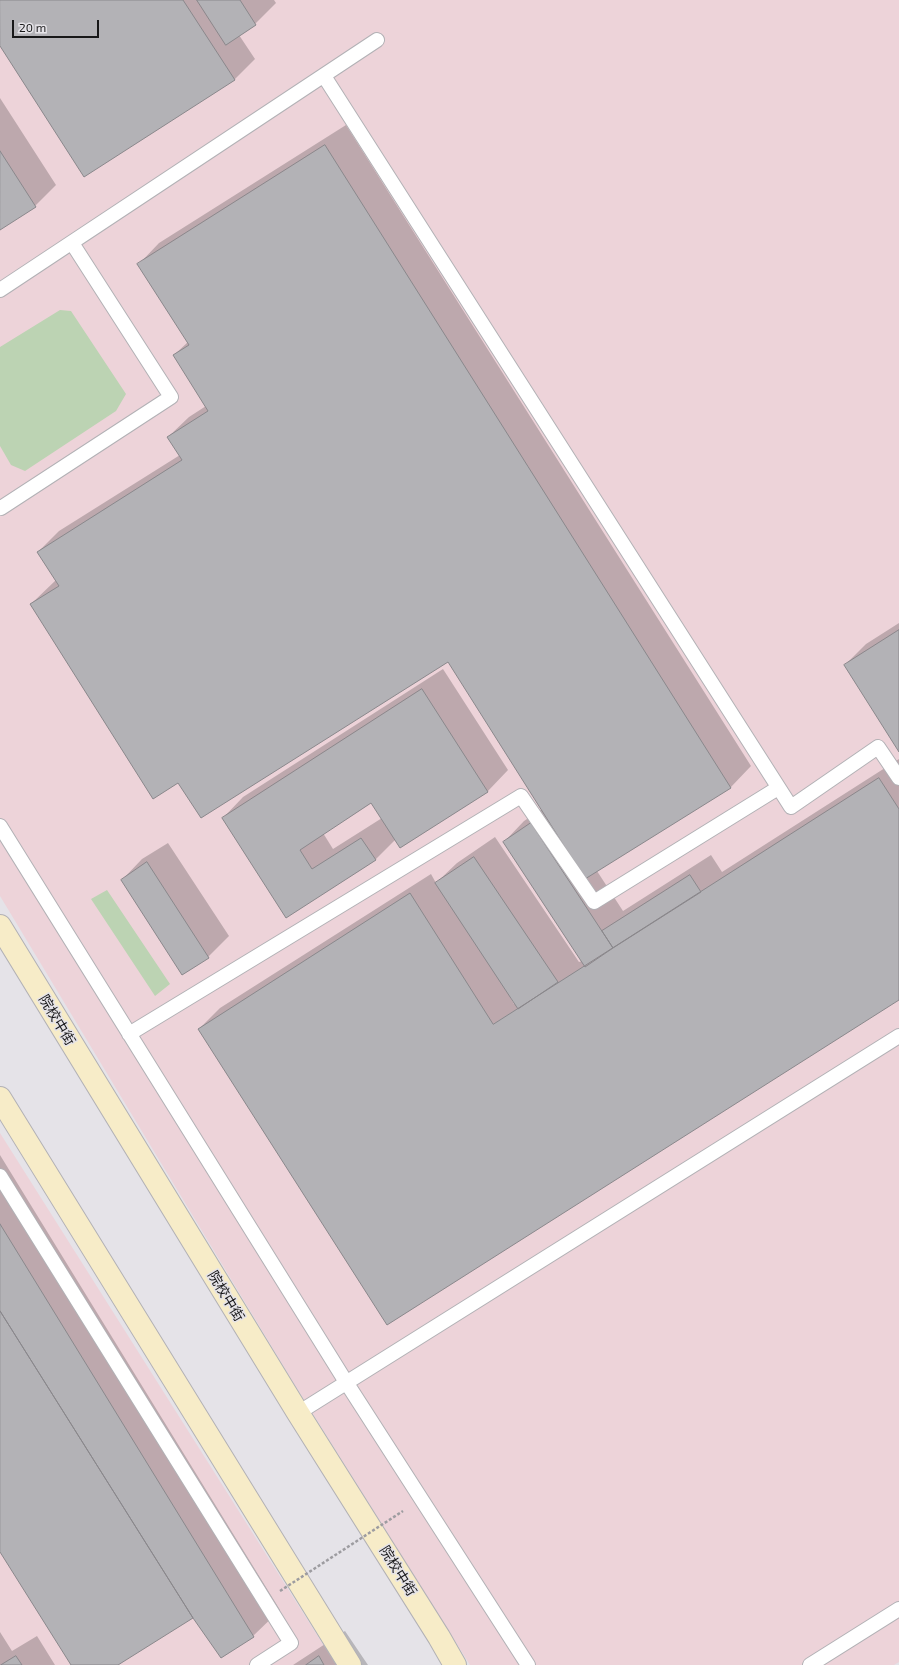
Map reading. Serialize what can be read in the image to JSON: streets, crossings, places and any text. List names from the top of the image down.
{
  "streets": {
    "main road": ["院校中街"]
  },
  "scale_bar": "20 m"
}
